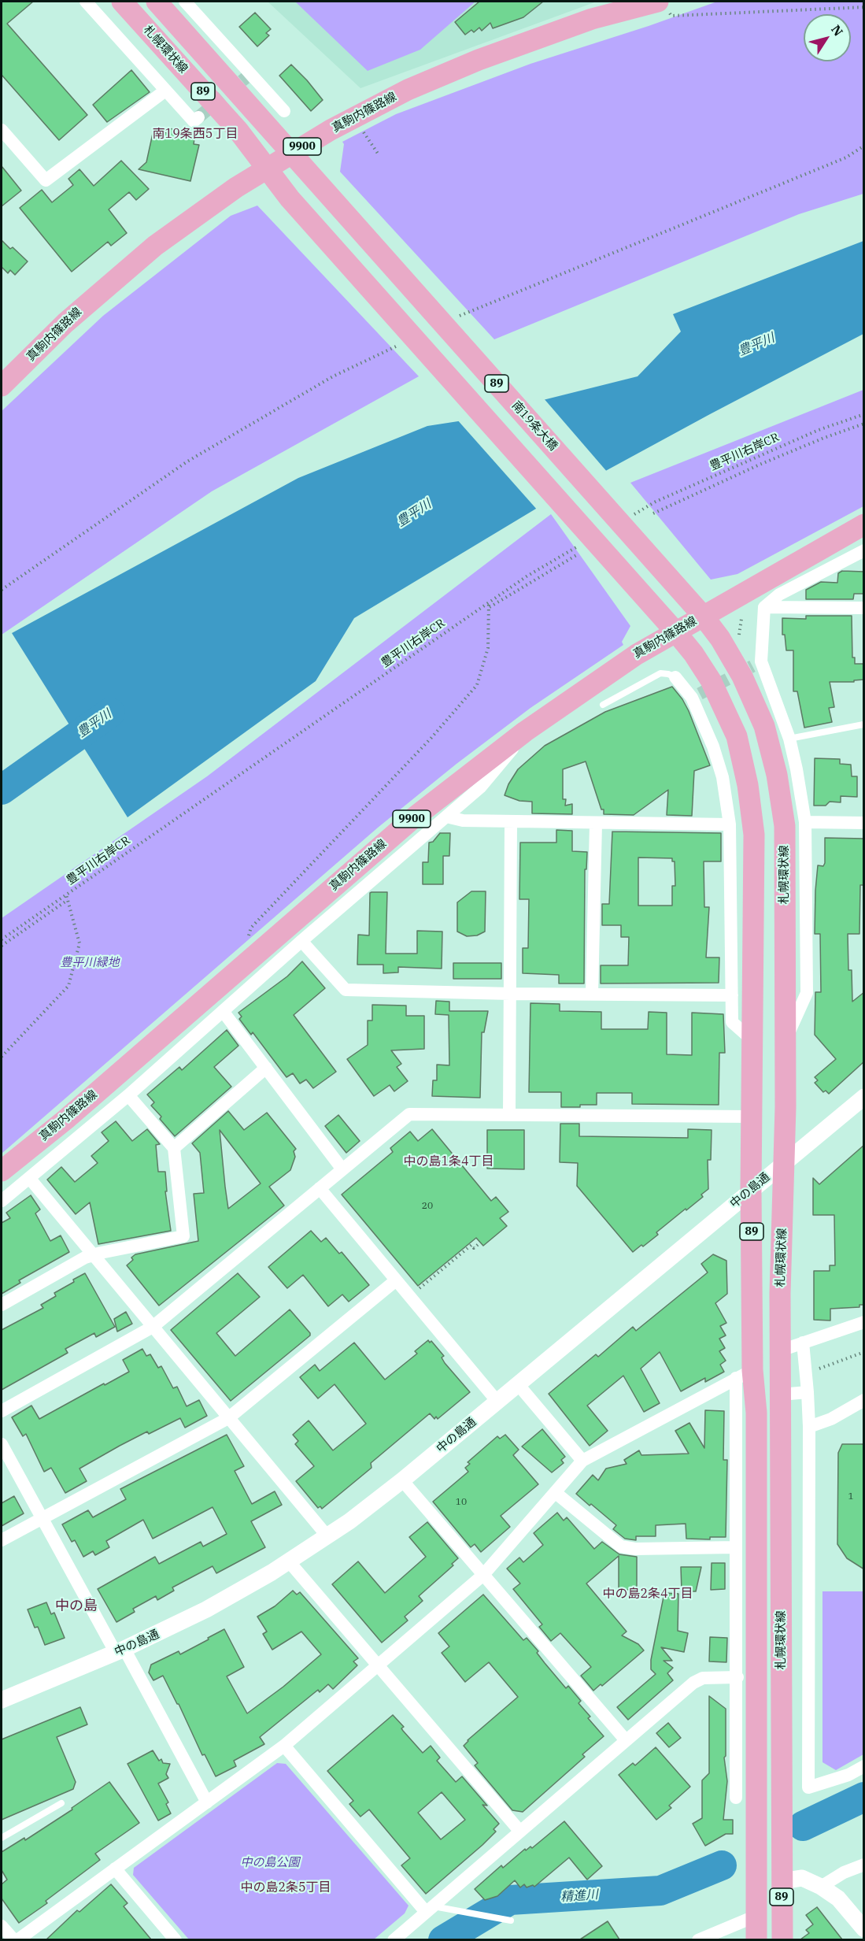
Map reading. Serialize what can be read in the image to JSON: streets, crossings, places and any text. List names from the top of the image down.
{
  "streets": {
    "main road": [
      "札幌環状線",
      "89",
      "真駒内篠路線",
      "9900",
      "南19条大橋"
    ],
    "street": ["中の島通"],
    "path": ["豊平川右岸CR"]
  },
  "crossings": [
    ["札幌環状線", "89"],
    ["札幌環状線", "真駒内篠路線"],
    ["札幌環状線", "南19条大橋"],
    ["札幌環状線", "中の島通"],
    ["89", "真駒内篠路線"],
    ["89", "南19条大橋"],
    ["89", "中の島通"],
    ["真駒内篠路線", "南19条大橋"]
  ],
  "districts": [
    "南19条西5丁目",
    "中の島1条4丁目",
    "中の島2条4丁目",
    "中の島",
    "中の島2条5丁目"
  ],
  "water": ["豊平川", "精進川"],
  "parks": ["豊平川緑地", "中の島公園"],
  "house_numbers": ["20", "1", "10"],
  "north": "top right"
}
